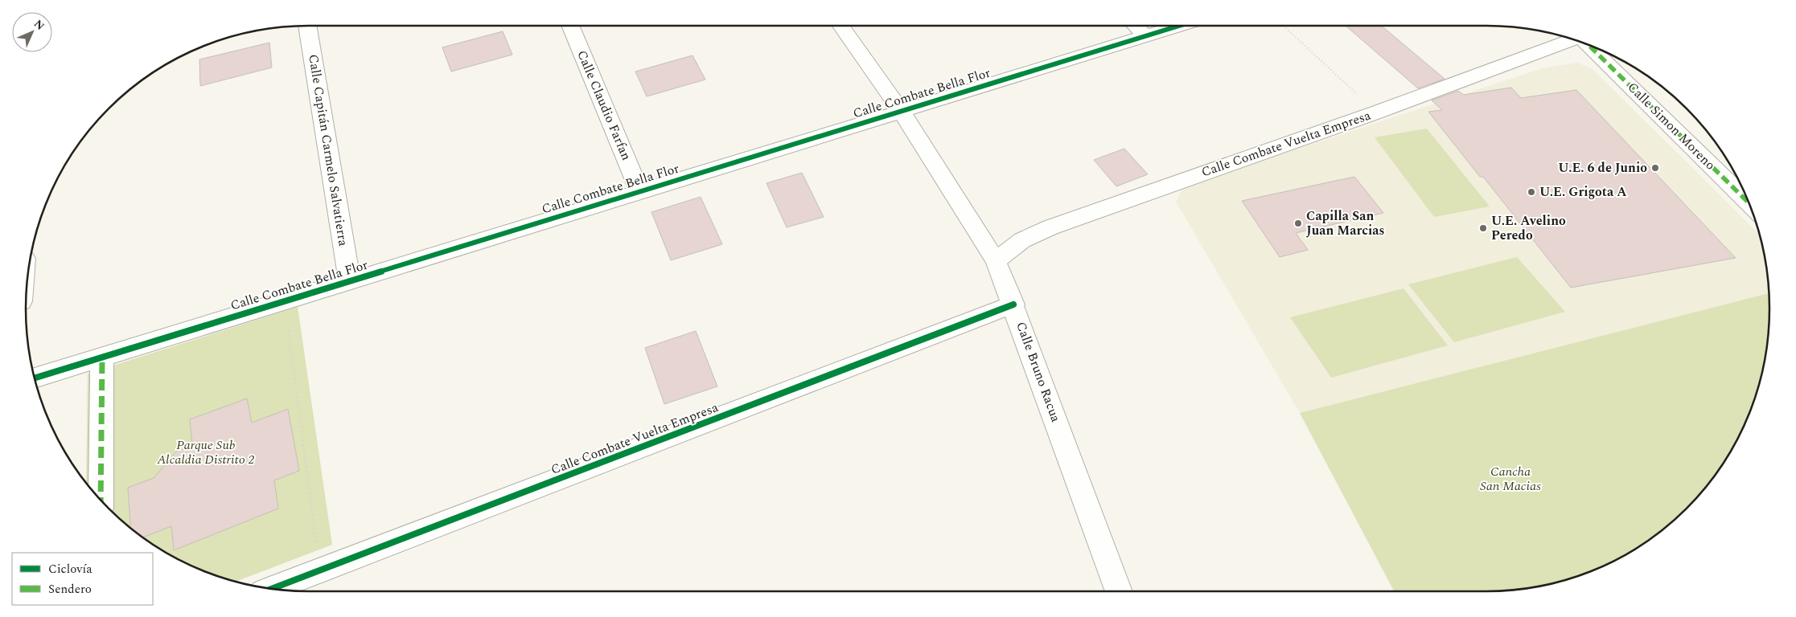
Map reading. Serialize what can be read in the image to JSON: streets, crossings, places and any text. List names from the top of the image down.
{
  "streets": {
    "street": [
      "Calle Combate Bella Flor",
      "Calle Claudio Farfan",
      "Calle Simon Moreno",
      "Calle Combate Vuelta Empresa",
      "Calle Capitán Carmelo Salvatierra",
      "Calle Bruno Racua"
    ]
  },
  "crossings": [
    ["Calle Combate Bella Flor", "Calle Claudio Farfan"],
    ["Calle Combate Bella Flor", "Calle Capitán Carmelo Salvatierra"],
    ["Calle Combate Bella Flor", "Calle Bruno Racua"],
    ["Calle Combate Vuelta Empresa", "Calle Bruno Racua"]
  ],
  "parks": ["Parque Sub Alcaldia Distrito 2", "Cancha San Macias"],
  "places": [
    "U.E. 6 de Junio",
    "U.E. Grigota A",
    "Capilla San Juan Marcias",
    "U.E. Avelino Peredo"
  ],
  "legend": ["Ciclovía", "Sendero"],
  "north": "top right"
}
